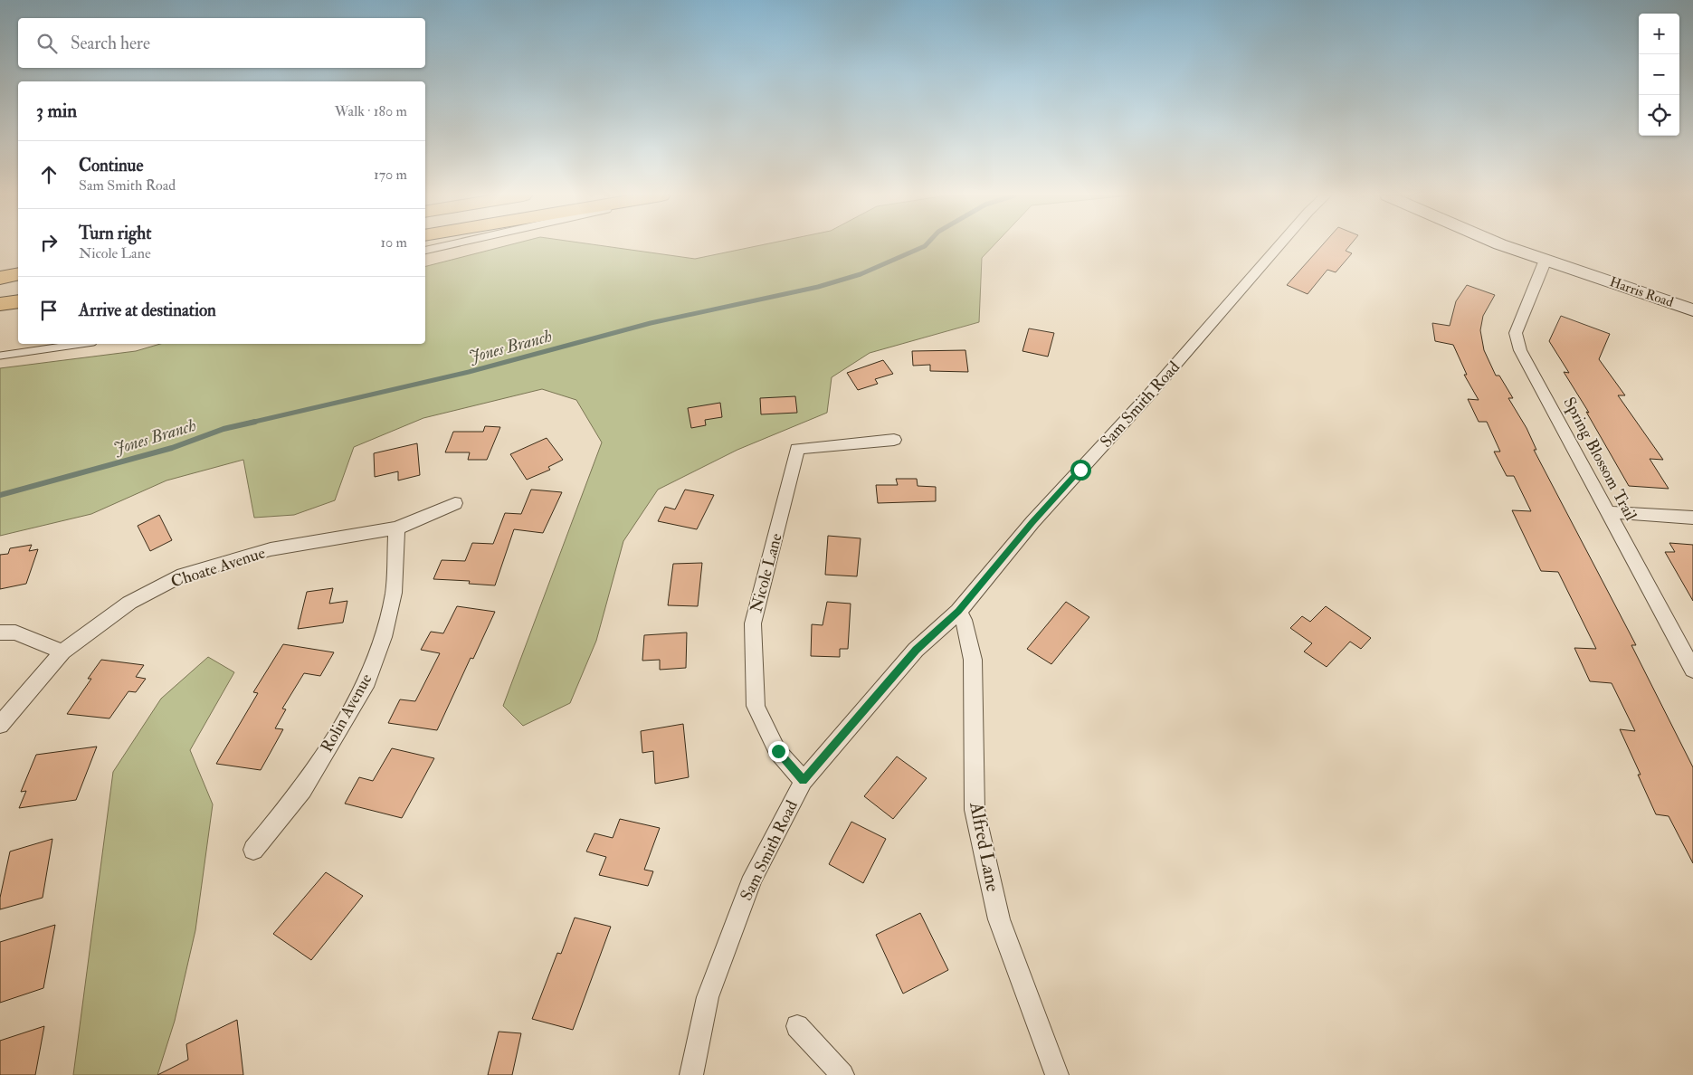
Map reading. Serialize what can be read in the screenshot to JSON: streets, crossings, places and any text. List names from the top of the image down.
{
  "streets": {
    "street": [
      "Harris Road",
      "Sam Smith Road",
      "Spring Blossom Trail",
      "Choate Avenue",
      "Nicole Lane",
      "Rolin Avenue",
      "Alfred Lane"
    ]
  },
  "crossings": [
    ["Harris Road", "Spring Blossom Trail"],
    ["Sam Smith Road", "Nicole Lane"],
    ["Sam Smith Road", "Alfred Lane"],
    ["Choate Avenue", "Rolin Avenue"]
  ],
  "water": ["Jones Branch"],
  "page": {
    "map_buttons": ["+", "−"],
    "search": "Search here",
    "heading": ["3 min", "Walk · 180 m"],
    "list": [
      ["Continue", "Sam Smith Road", "170 m"],
      ["Turn right", "Nicole Lane", "10 m"],
      "Arrive at destination"
    ]
  }
}
